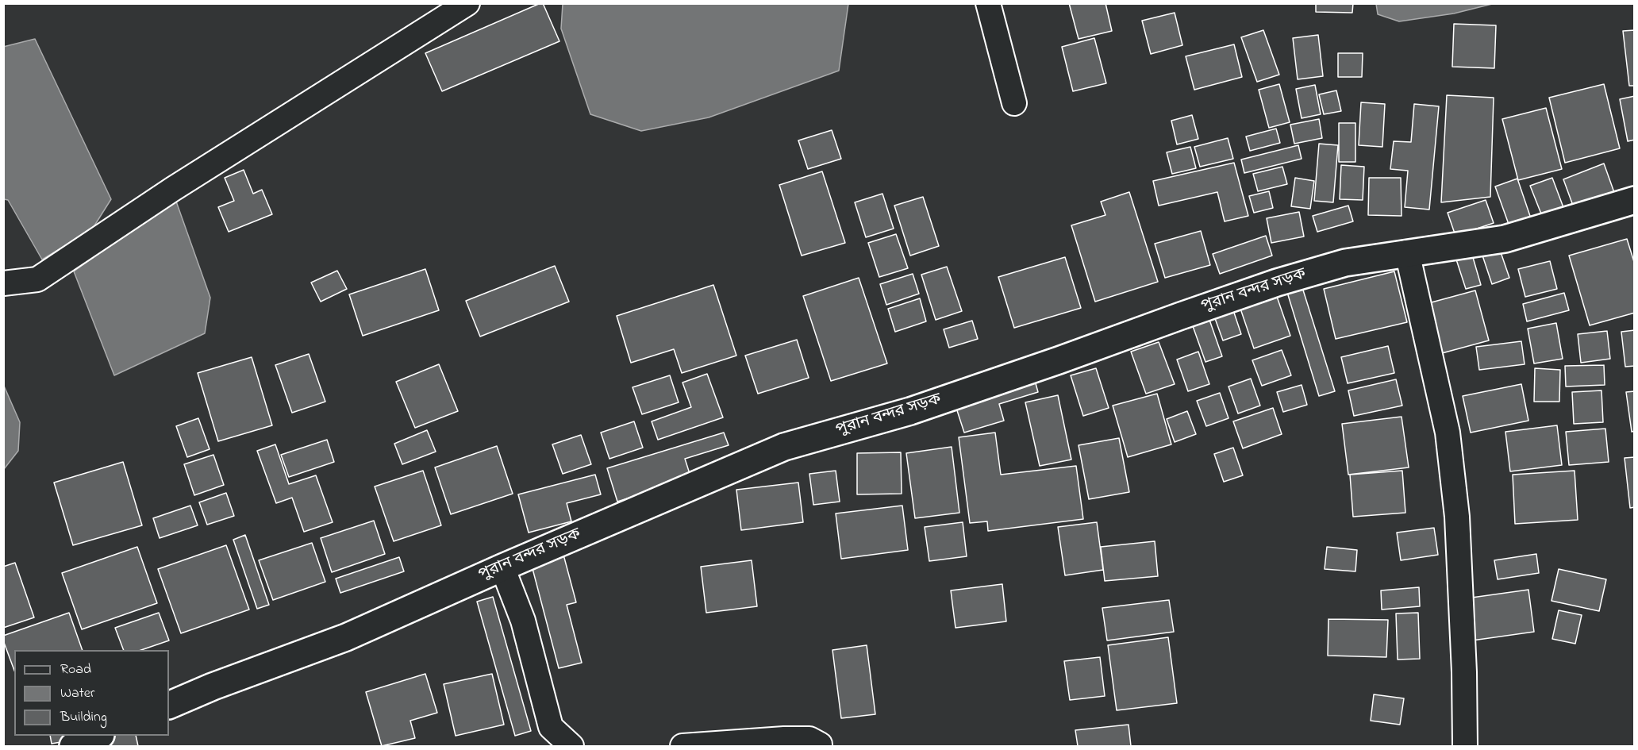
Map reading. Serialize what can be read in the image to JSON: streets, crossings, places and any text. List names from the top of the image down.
{
  "streets": {
    "street": ["পুরান বন্দর সড়ক"]
  },
  "legend": ["Road", "Water", "Building"]
}
